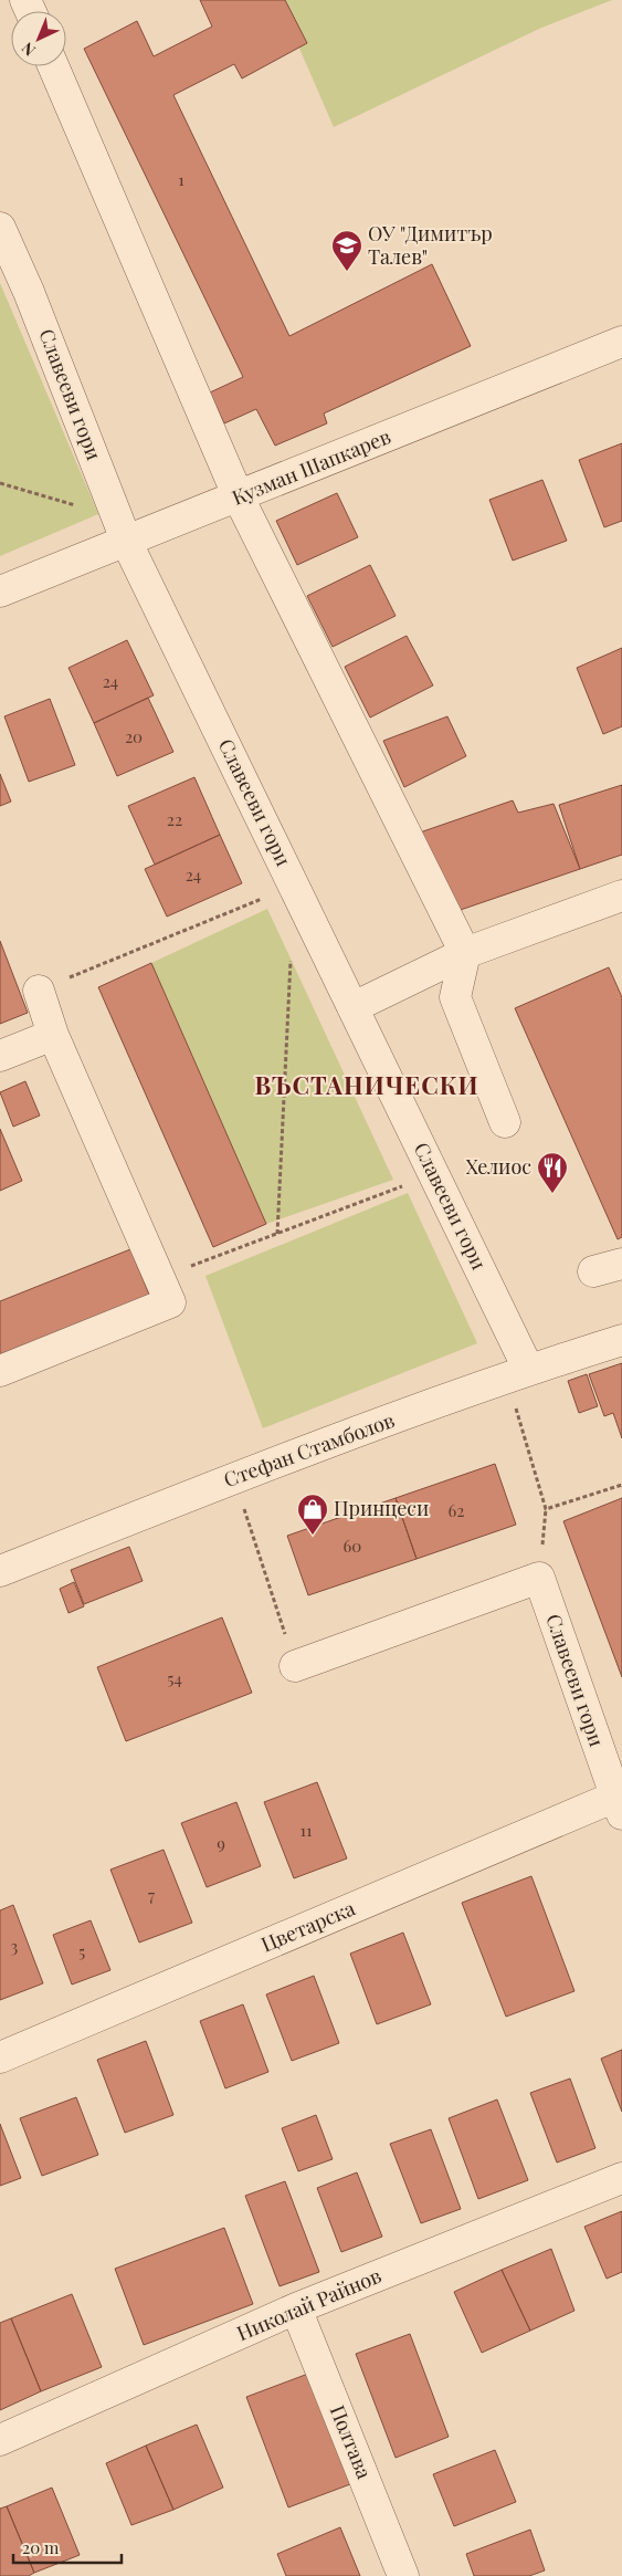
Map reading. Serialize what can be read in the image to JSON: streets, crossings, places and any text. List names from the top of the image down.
{
  "streets": {
    "street": [
      "Славееви гори",
      "Кузман Шапкарев",
      "Стефан Стамболов",
      "Цветарска",
      "Николай Райнов",
      "Полтава"
    ]
  },
  "crossings": [
    ["Славееви гори", "Кузман Шапкарев"],
    ["Славееви гори", "Стефан Стамболов"],
    ["Славееви гори", "Цветарска"],
    ["Николай Райнов", "Полтава"]
  ],
  "districts": ["ВЪСТАНИЧЕСКИ"],
  "places": {
    "school or university": ["ОУ \"Димитър Талев\""],
    "restaurant": ["Хелиос"],
    "shop": ["Принцеси"]
  },
  "house_numbers": [
    "1",
    "24",
    "20",
    "22",
    "24",
    "62",
    "60",
    "54",
    "11",
    "9",
    "7",
    "3",
    "5"
  ],
  "scale_bar": "20 m",
  "north": "bottom left"
}
